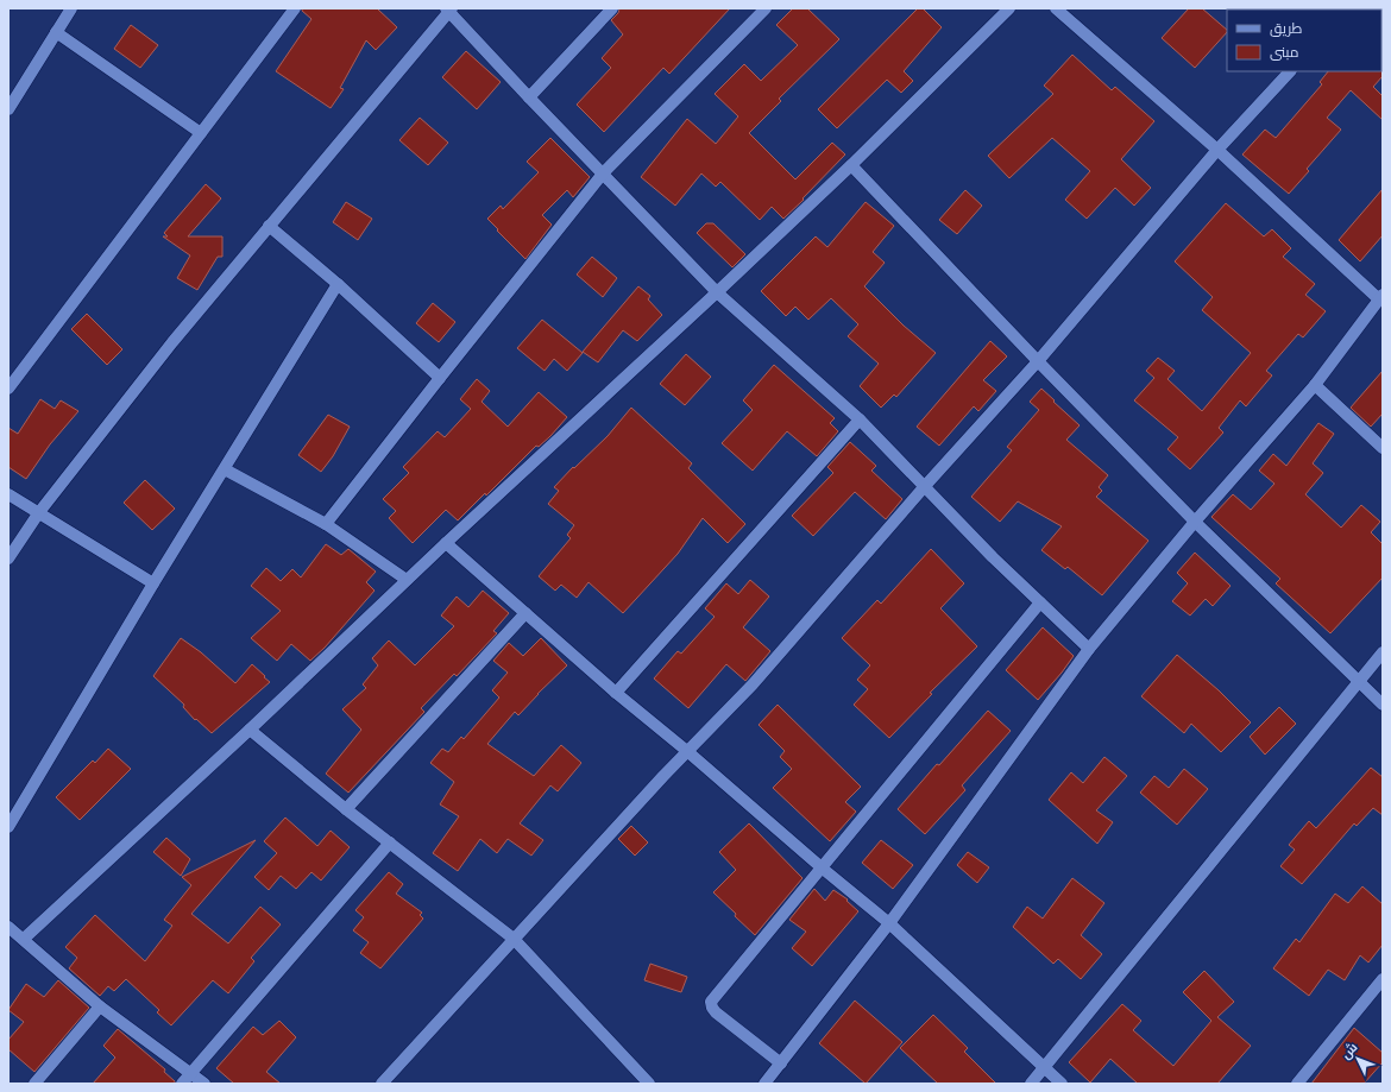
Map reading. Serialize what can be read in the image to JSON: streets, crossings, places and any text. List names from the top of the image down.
{
  "legend": ["طريق", "مبنى"],
  "north": "top left"
}
